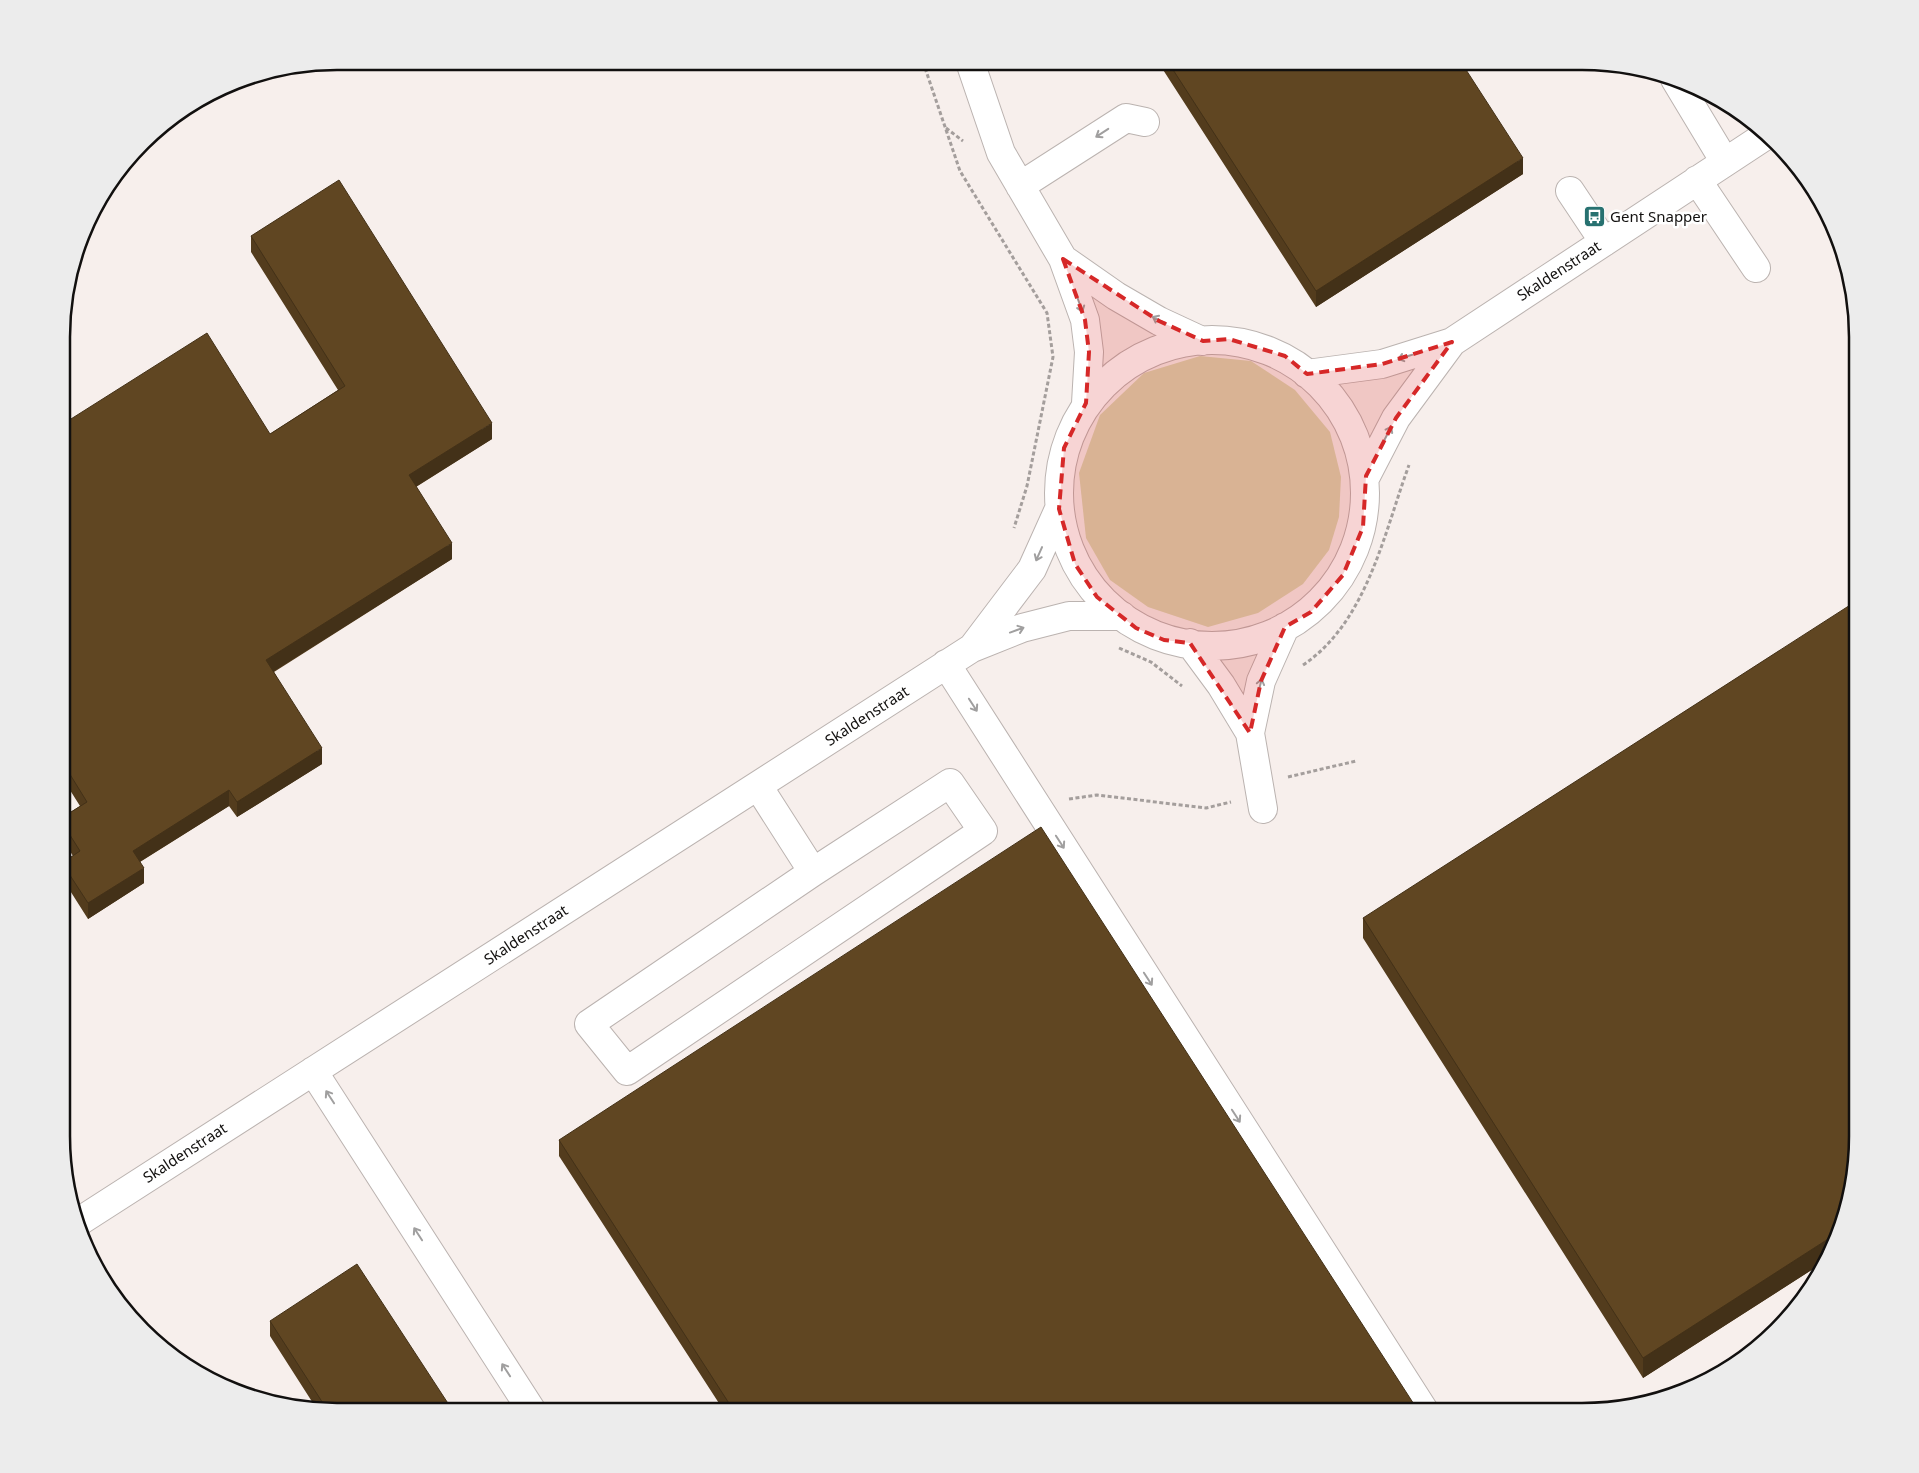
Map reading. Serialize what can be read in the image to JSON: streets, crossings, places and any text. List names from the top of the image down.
{
  "streets": {
    "street": ["Skaldenstraat"]
  },
  "places": {
    "bus stop": ["Gent Snapper"]
  }
}
